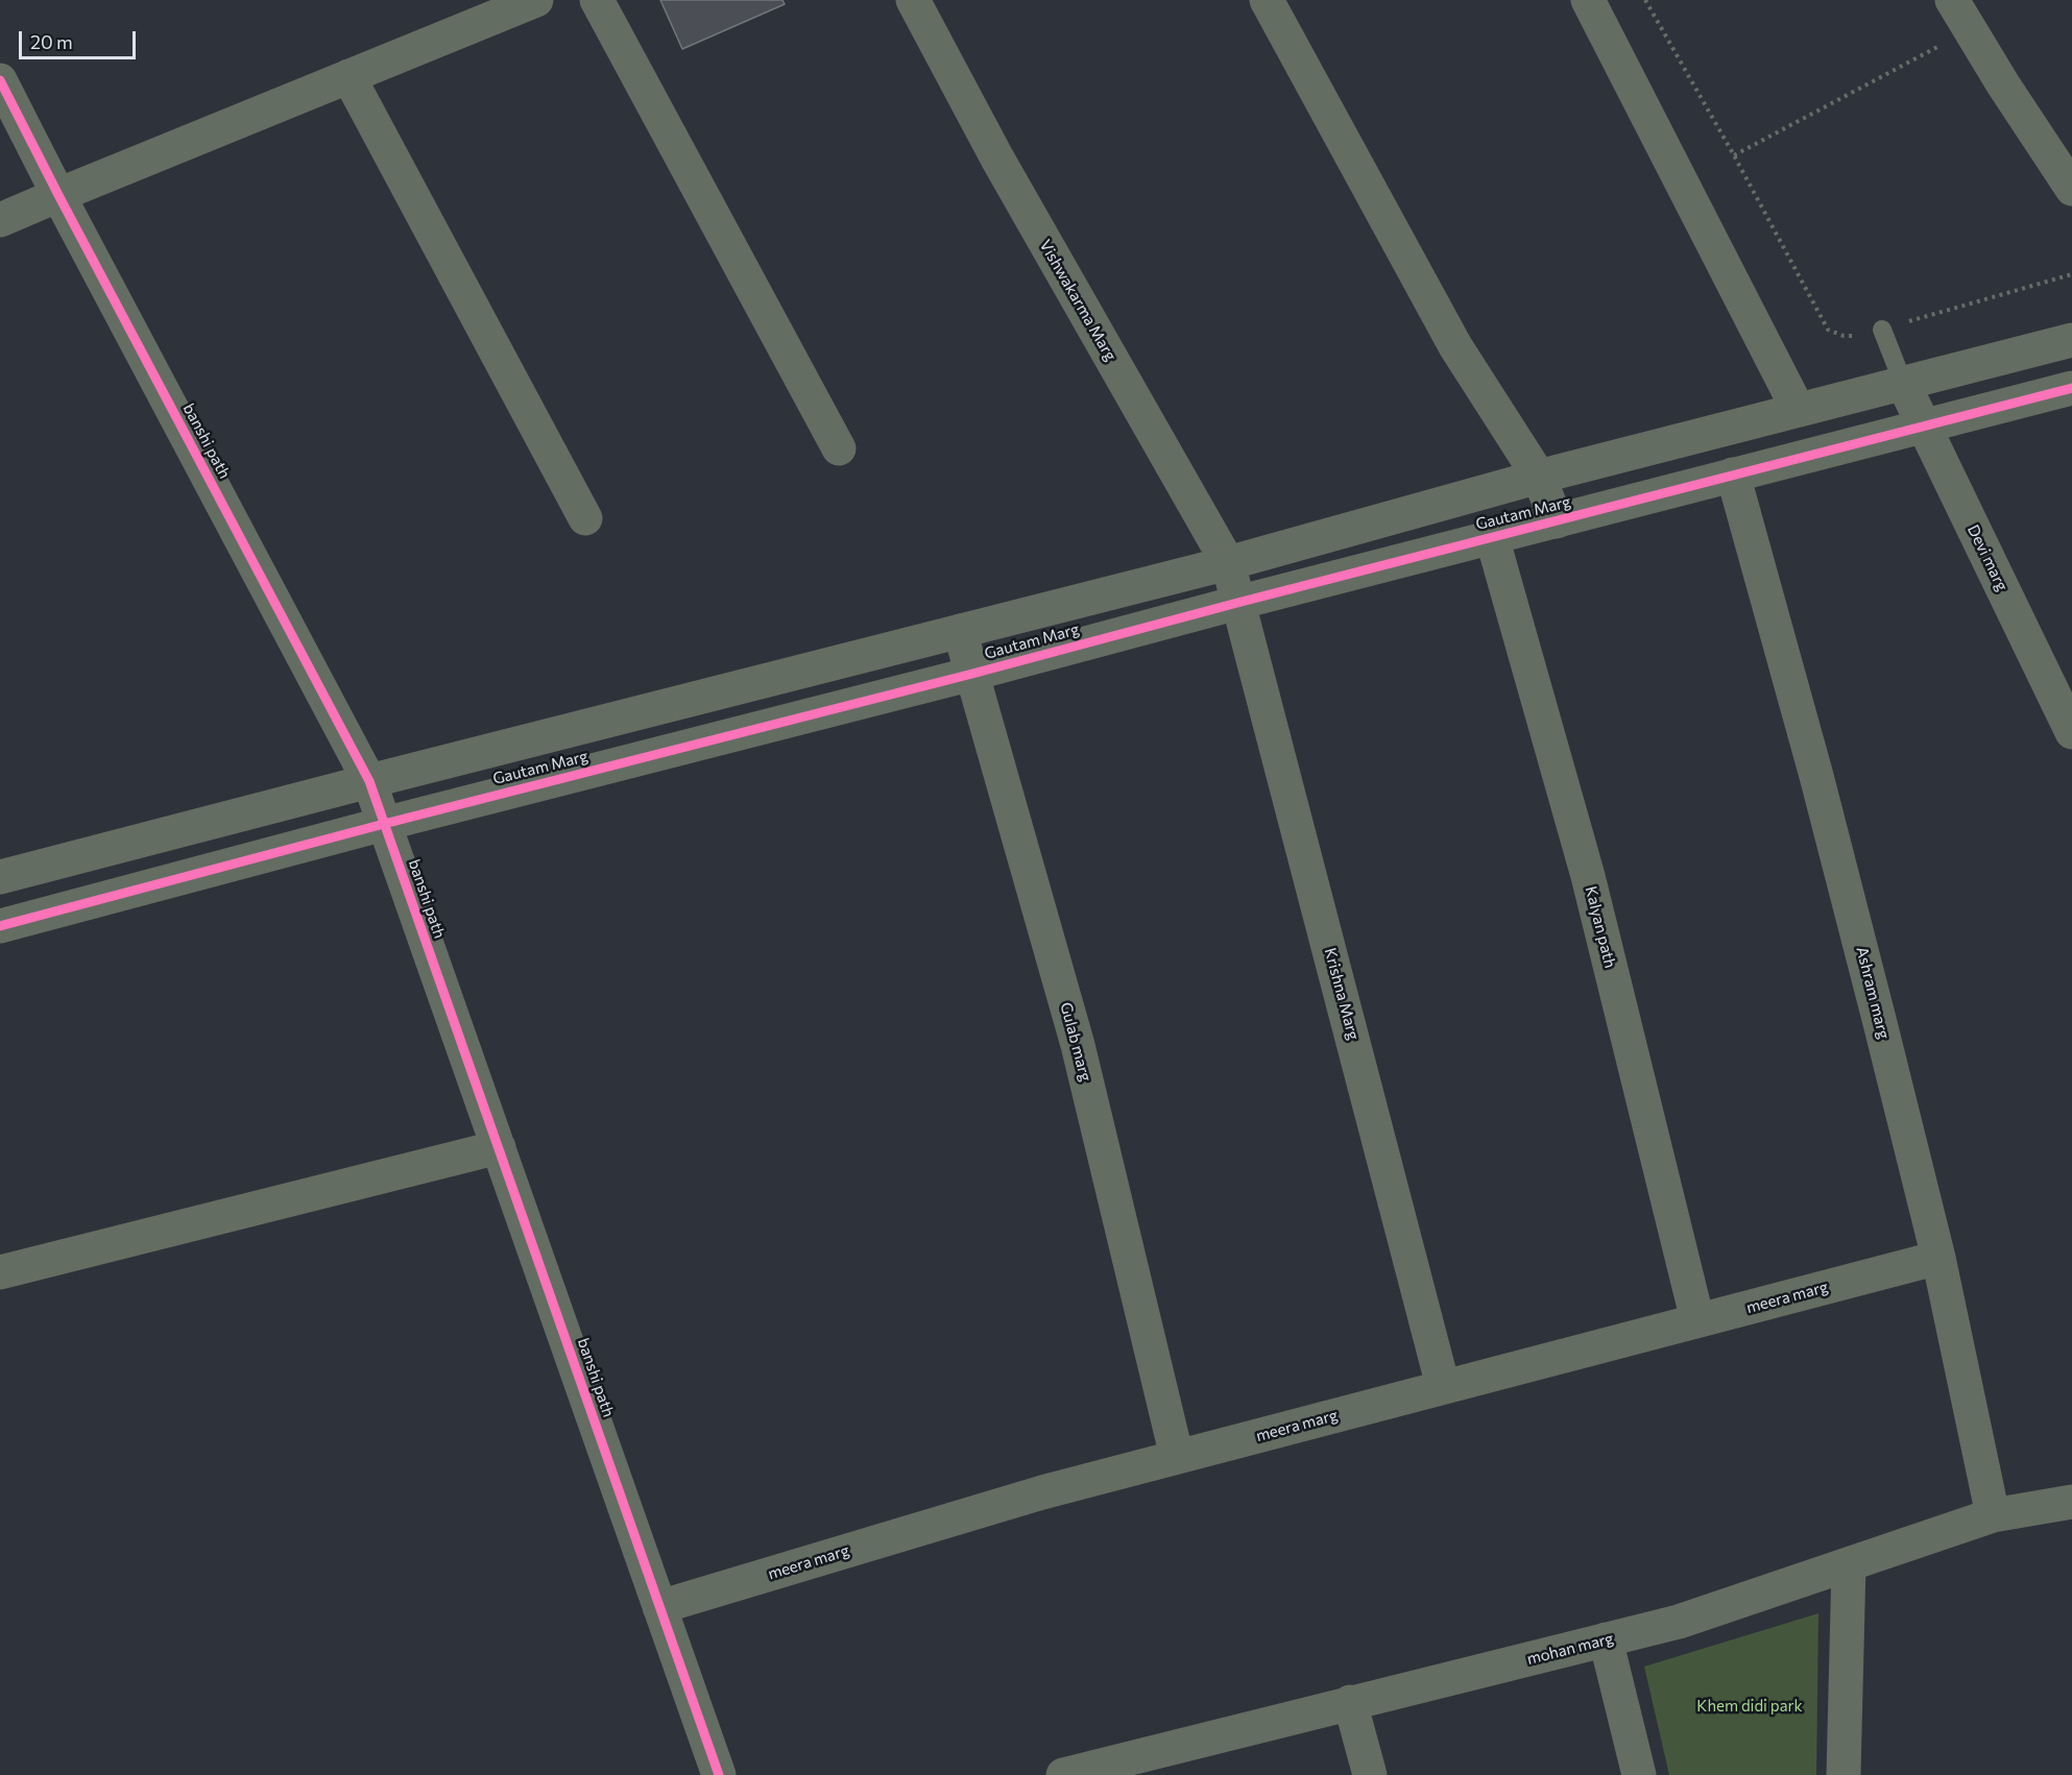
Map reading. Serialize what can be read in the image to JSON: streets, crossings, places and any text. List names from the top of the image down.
{
  "streets": {
    "street": [
      "Vishwakarma Marg",
      "banshi path",
      "Gautam Marg",
      "Devi marg",
      "Kalyan path",
      "Ashram marg",
      "Krishna Marg",
      "Gulab marg",
      "meera marg",
      "mohan marg"
    ]
  },
  "crossings": [
    ["Vishwakarma Marg", "Gautam Marg"],
    ["Vishwakarma Marg", "Krishna Marg"],
    ["banshi path", "Gautam Marg"],
    ["banshi path", "meera marg"],
    ["Gautam Marg", "Devi marg"],
    ["Gautam Marg", "Kalyan path"],
    ["Gautam Marg", "Ashram marg"],
    ["Gautam Marg", "Krishna Marg"],
    ["Gautam Marg", "Gulab marg"],
    ["Kalyan path", "meera marg"],
    ["Ashram marg", "meera marg"],
    ["Ashram marg", "mohan marg"],
    ["Krishna Marg", "meera marg"],
    ["Gulab marg", "meera marg"]
  ],
  "parks": ["Khem didi park"],
  "scale_bar": "20 m"
}
